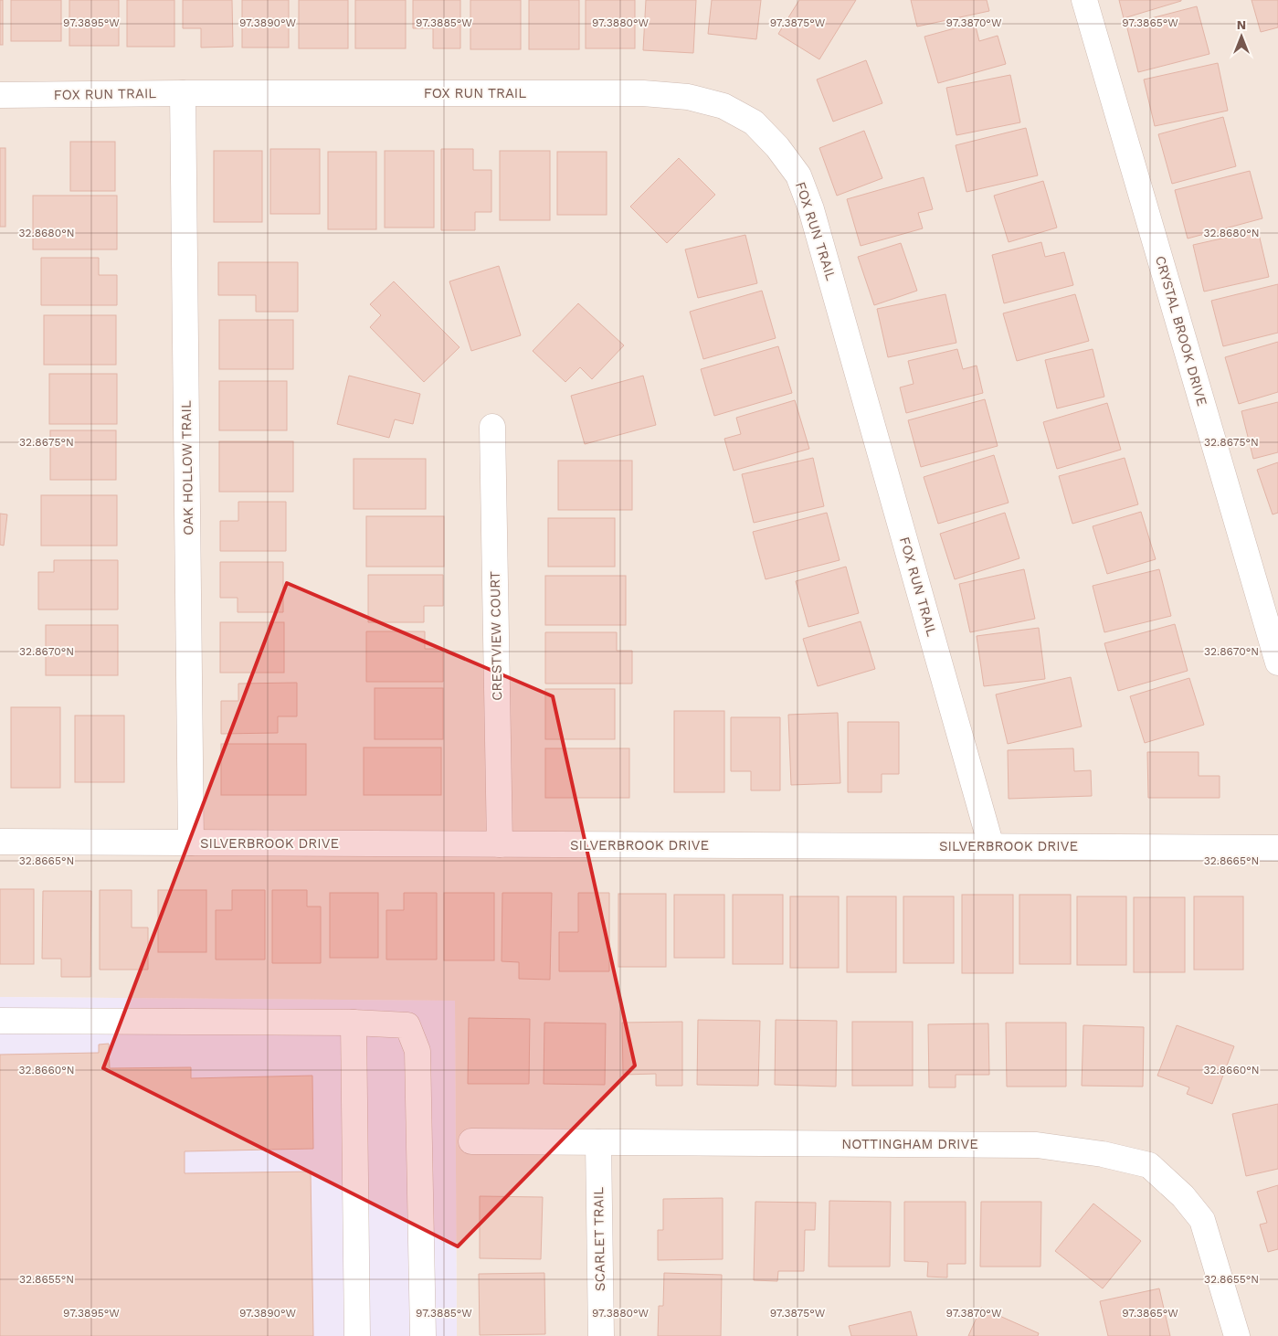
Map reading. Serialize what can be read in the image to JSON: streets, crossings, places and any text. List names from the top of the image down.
{
  "streets": {
    "street": [
      "FOX RUN TRAIL",
      "CRYSTAL BROOK DRIVE",
      "OAK HOLLOW TRAIL",
      "CRESTVIEW COURT",
      "SILVERBROOK DRIVE",
      "NOTTINGHAM DRIVE",
      "SCARLET TRAIL"
    ]
  },
  "crossings": [
    ["FOX RUN TRAIL", "OAK HOLLOW TRAIL"],
    ["FOX RUN TRAIL", "SILVERBROOK DRIVE"],
    ["OAK HOLLOW TRAIL", "SILVERBROOK DRIVE"],
    ["CRESTVIEW COURT", "SILVERBROOK DRIVE"],
    ["NOTTINGHAM DRIVE", "SCARLET TRAIL"]
  ],
  "north": "top",
  "coordinates": [
    "97.3895°W",
    "97.3890°W",
    "97.3885°W",
    "97.3880°W",
    "97.3875°W",
    "97.3870°W",
    "97.3865°W",
    "32.8680°N",
    "32.8675°N",
    "32.8670°N",
    "32.8665°N",
    "32.8660°N",
    "32.8655°N"
  ]
}
